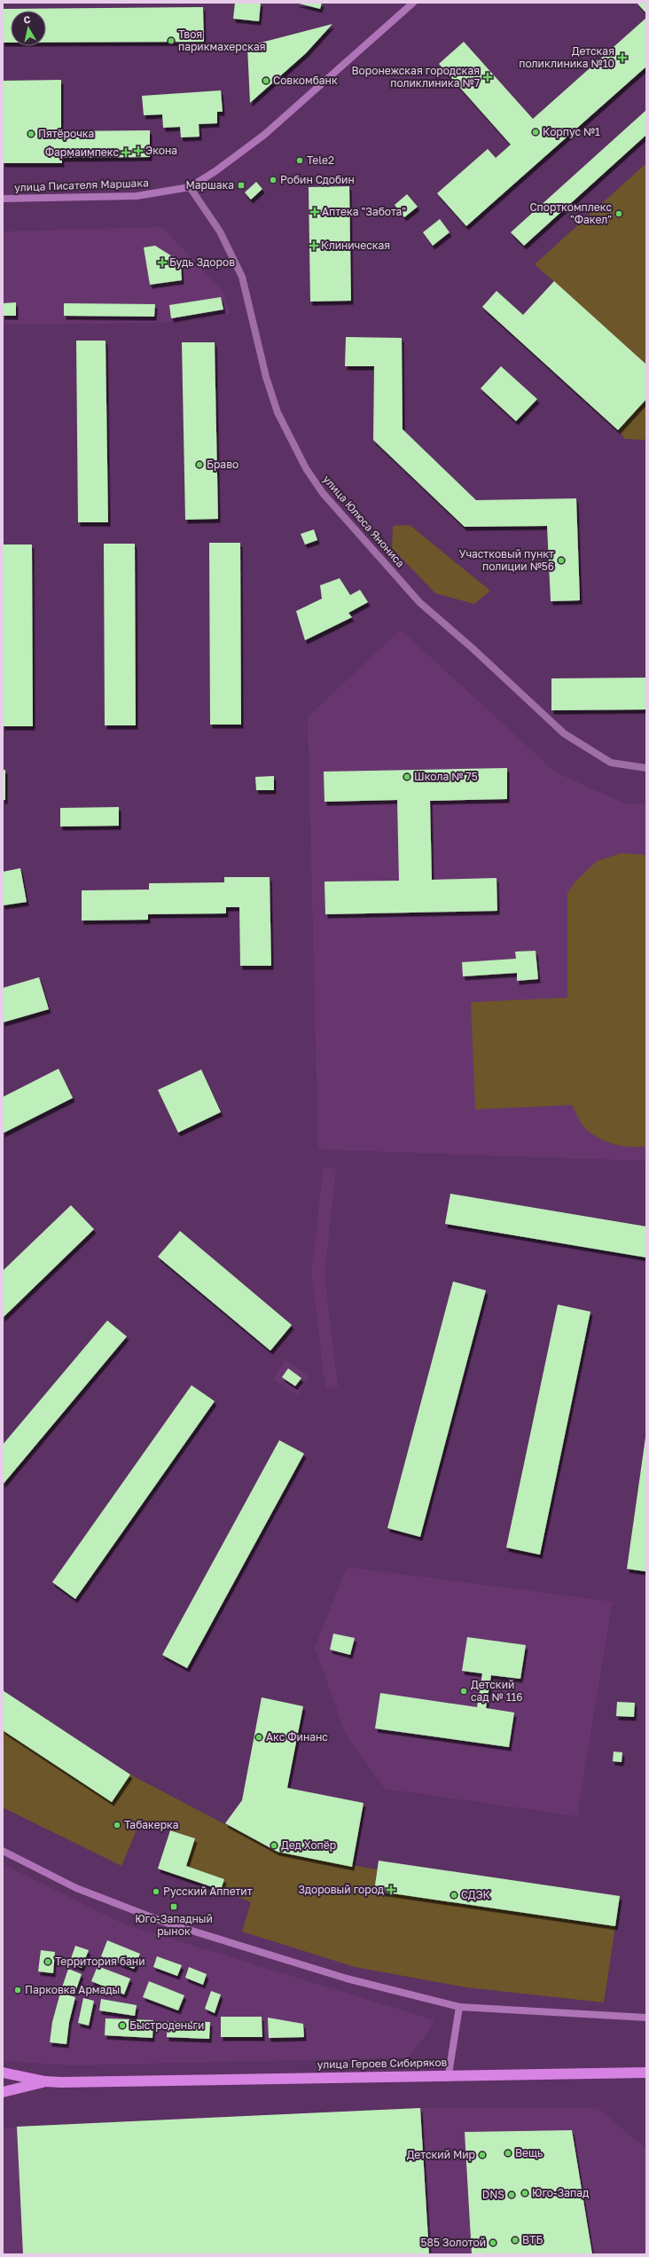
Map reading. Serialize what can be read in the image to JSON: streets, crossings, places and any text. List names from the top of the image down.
{
  "streets": {
    "highway": ["улица Героев Сибиряков"],
    "street": ["улица Писателя Маршака", "улица Юлюса Янониса"]
  },
  "crossings": [
    ["улица Писателя Маршака", "улица Юлюса Янониса"]
  ],
  "places": {
    "other": [
      "Твоя парикмахерская",
      "Совкомбанк",
      "Корпус №1",
      "Пятёрочка",
      "Tele2",
      "Робин Сдобин",
      "Спорткомплекс \"Факел\"",
      "Браво",
      "Участковый пункт полиции №56",
      "Школа № 75",
      "Детский сад № 116",
      "Акс Финанс",
      "Табакерка",
      "Дед Хопёр",
      "Русский Аппетит",
      "СДЭК",
      "Территория бани",
      "Парковка Армады",
      "Быстроденьги",
      "Вещь",
      "Детский Мир",
      "Юго-Запад",
      "DNS",
      "ВТБ",
      "585 Золотой"
    ],
    "health": [
      "Детская поликлиника №10",
      "Воронежская городская поликлиника №7",
      "Экона",
      "Фармаимпекс",
      "Аптека \"Забота\"",
      "Клиническая",
      "Будь Здоров",
      "Здоровый город"
    ],
    "transit": ["Маршака", "Юго-Западный рынок"]
  },
  "north": "top"
}
